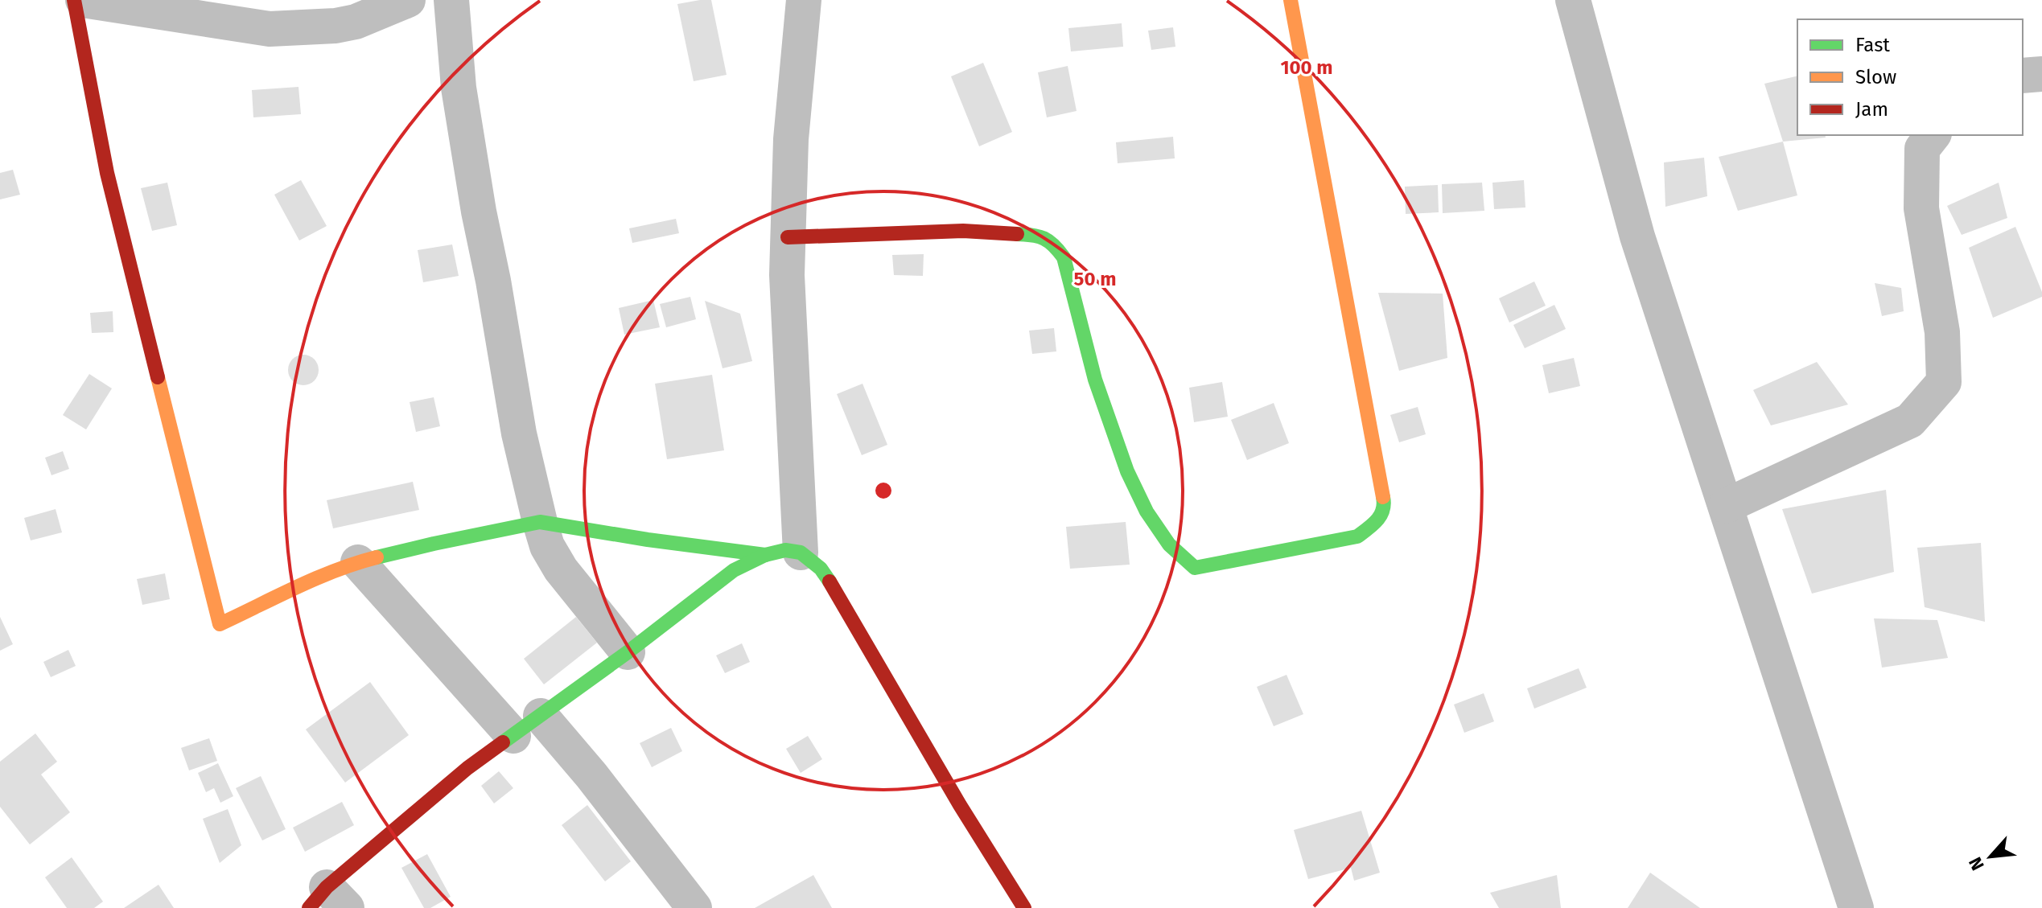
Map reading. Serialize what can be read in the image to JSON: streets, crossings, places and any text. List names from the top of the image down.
{
  "legend": ["Fast", "Slow", "Jam"],
  "north": "bottom left",
  "rings": ["100 m", "50 m"]
}
